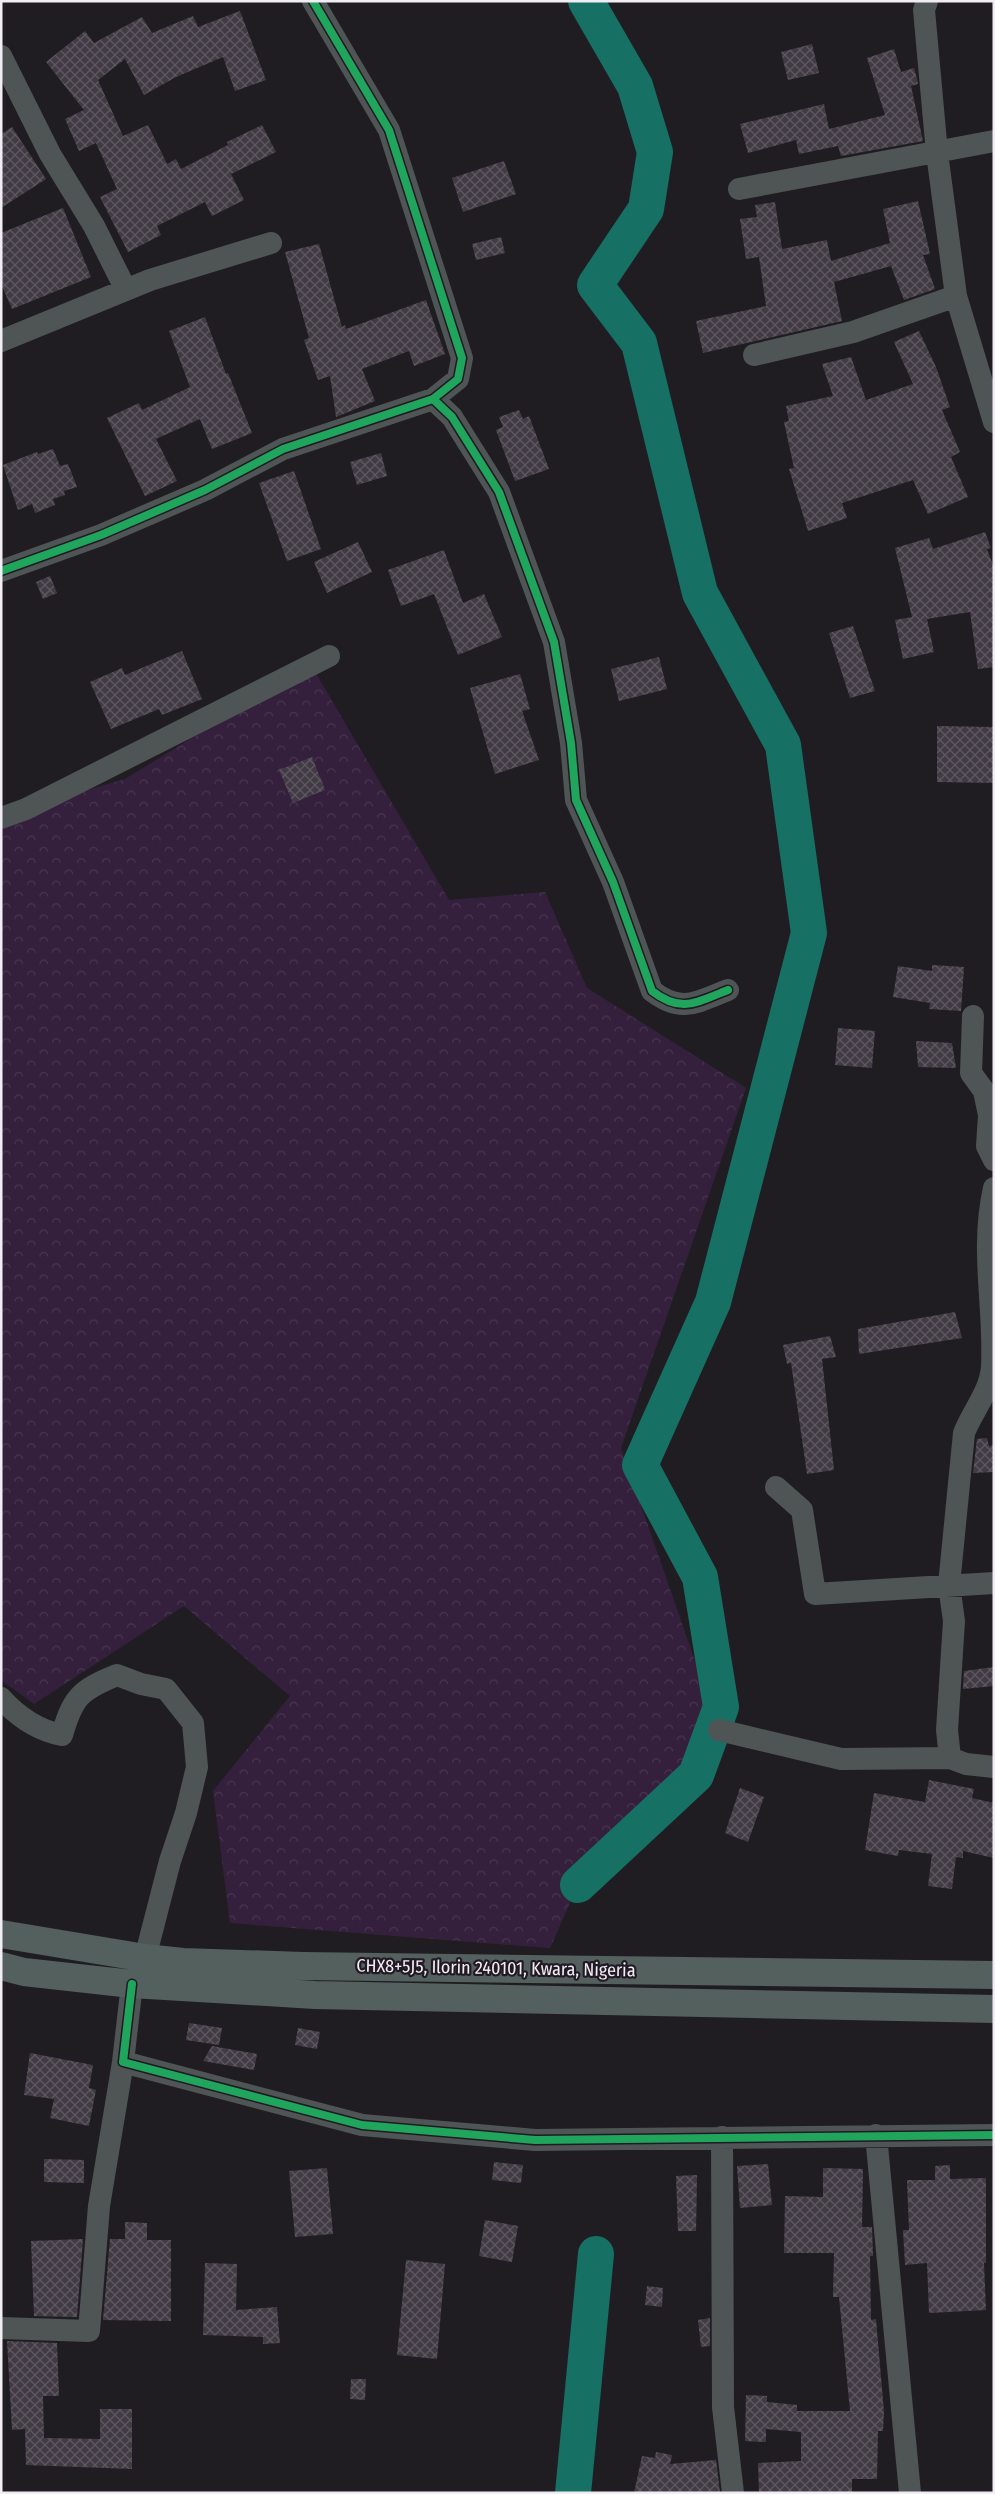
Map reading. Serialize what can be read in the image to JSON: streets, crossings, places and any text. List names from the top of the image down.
{
  "streets": {
    "main road": ["CHX8+5J5, Ilorin 240101, Kwara, Nigeria"]
  }
}
